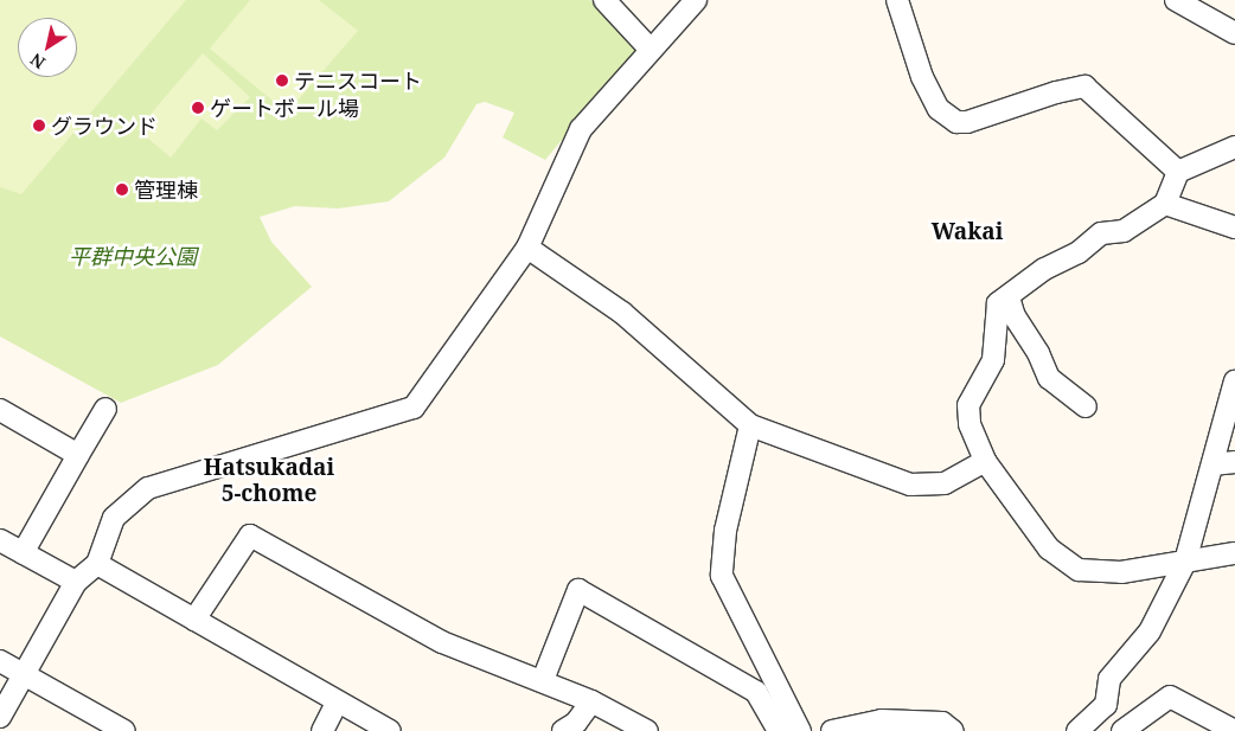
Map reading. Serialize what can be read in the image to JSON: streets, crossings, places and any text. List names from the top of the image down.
{
  "districts": ["Wakai", "Hatsukadai 5-chome"],
  "parks": ["平群中央公園"],
  "places": [
    "テニスコート",
    "ゲートボール場",
    "グラウンド",
    "管理棟"
  ],
  "north": "bottom left"
}
